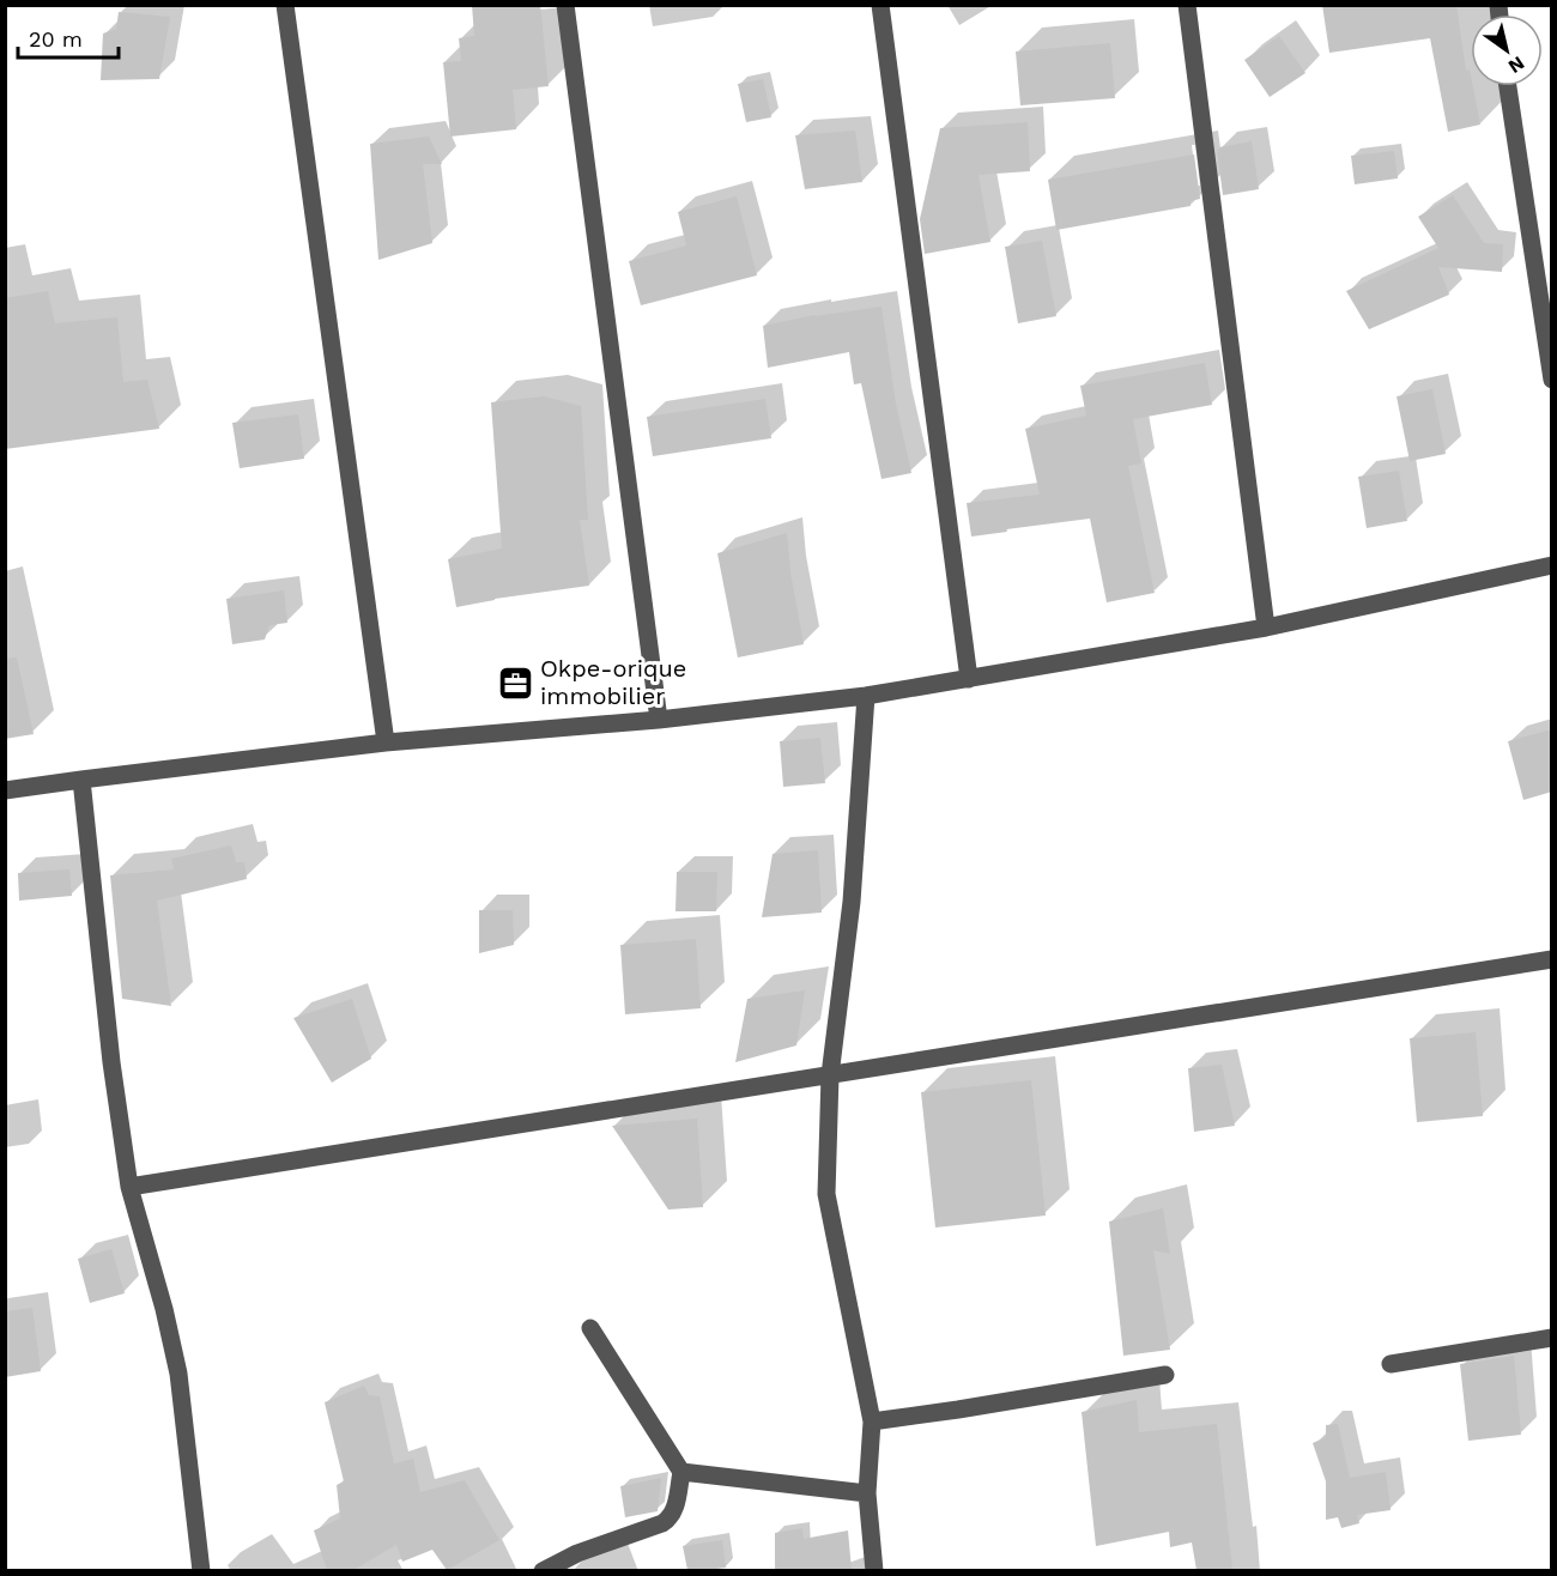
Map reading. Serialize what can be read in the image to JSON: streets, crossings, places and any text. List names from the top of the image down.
{
  "places": {
    "office": ["Okpe-orique immobilier"]
  },
  "scale_bar": "20 m",
  "north": "bottom right"
}
